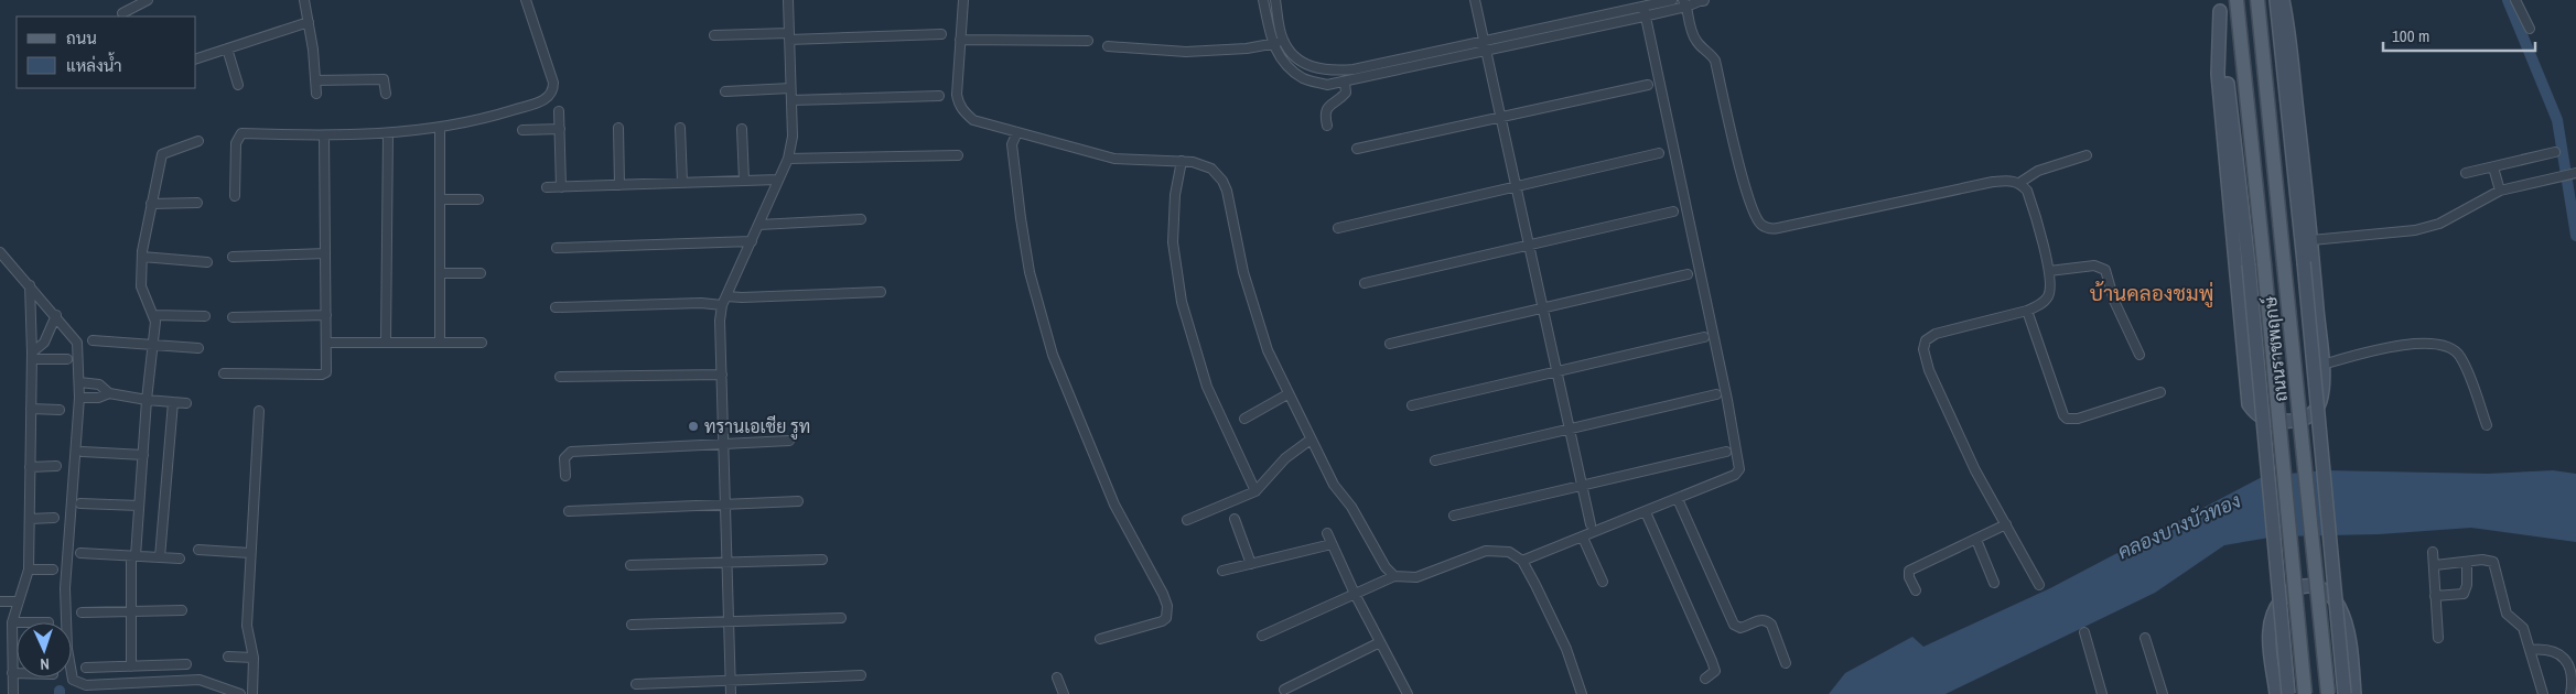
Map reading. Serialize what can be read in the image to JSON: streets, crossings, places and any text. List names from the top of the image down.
{
  "streets": {
    "main road": ["ถนนราชพฤกษ์"]
  },
  "districts": ["บ้านคลองชมพู่"],
  "water": ["คลองบางบัวทอง"],
  "places": ["ทรานเอเชีย รูท"],
  "legend": ["ถนน", "แหล่งน้ำ"],
  "scale_bar": "100 m",
  "north": "bottom"
}
